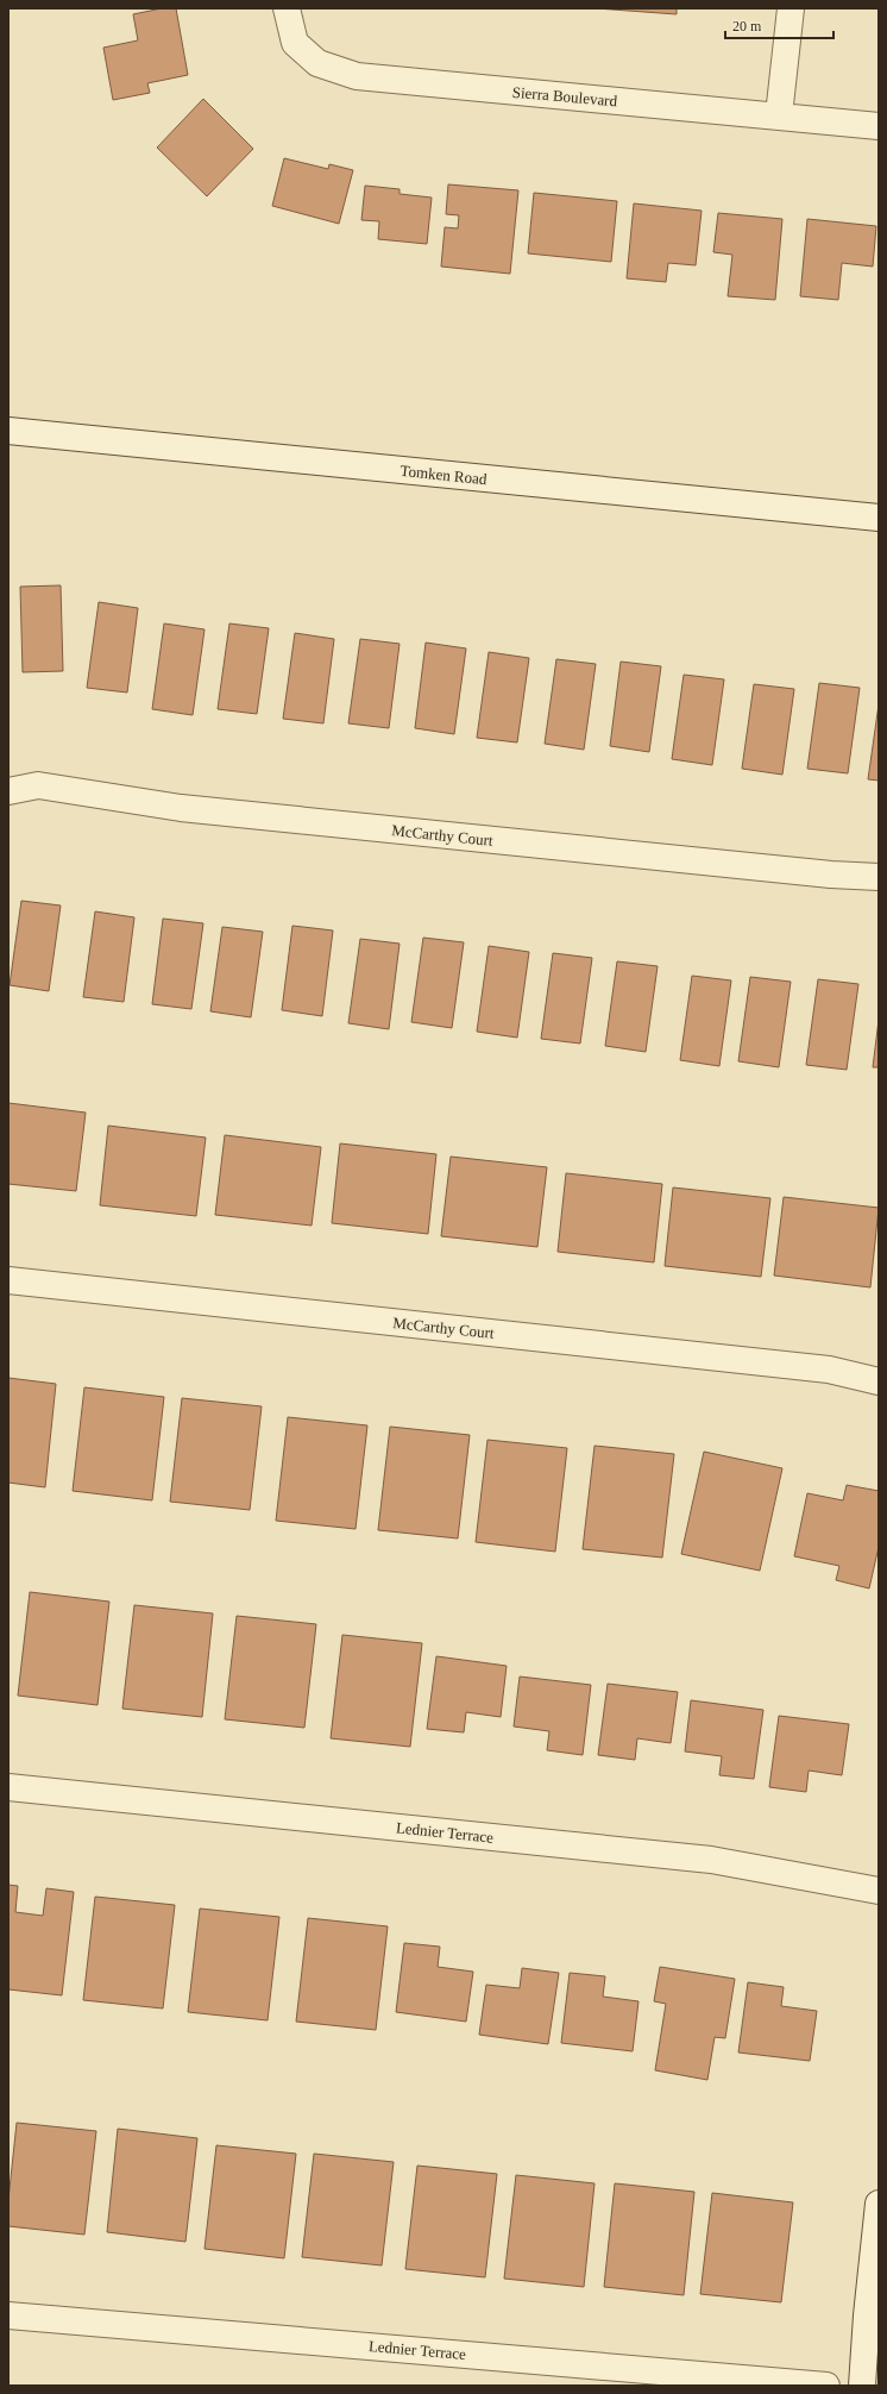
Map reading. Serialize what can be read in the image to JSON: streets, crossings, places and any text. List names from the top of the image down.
{
  "streets": {
    "street": [
      "Sierra Boulevard",
      "Tomken Road",
      "McCarthy Court",
      "Lednier Terrace"
    ]
  },
  "scale_bar": "20 m"
}
